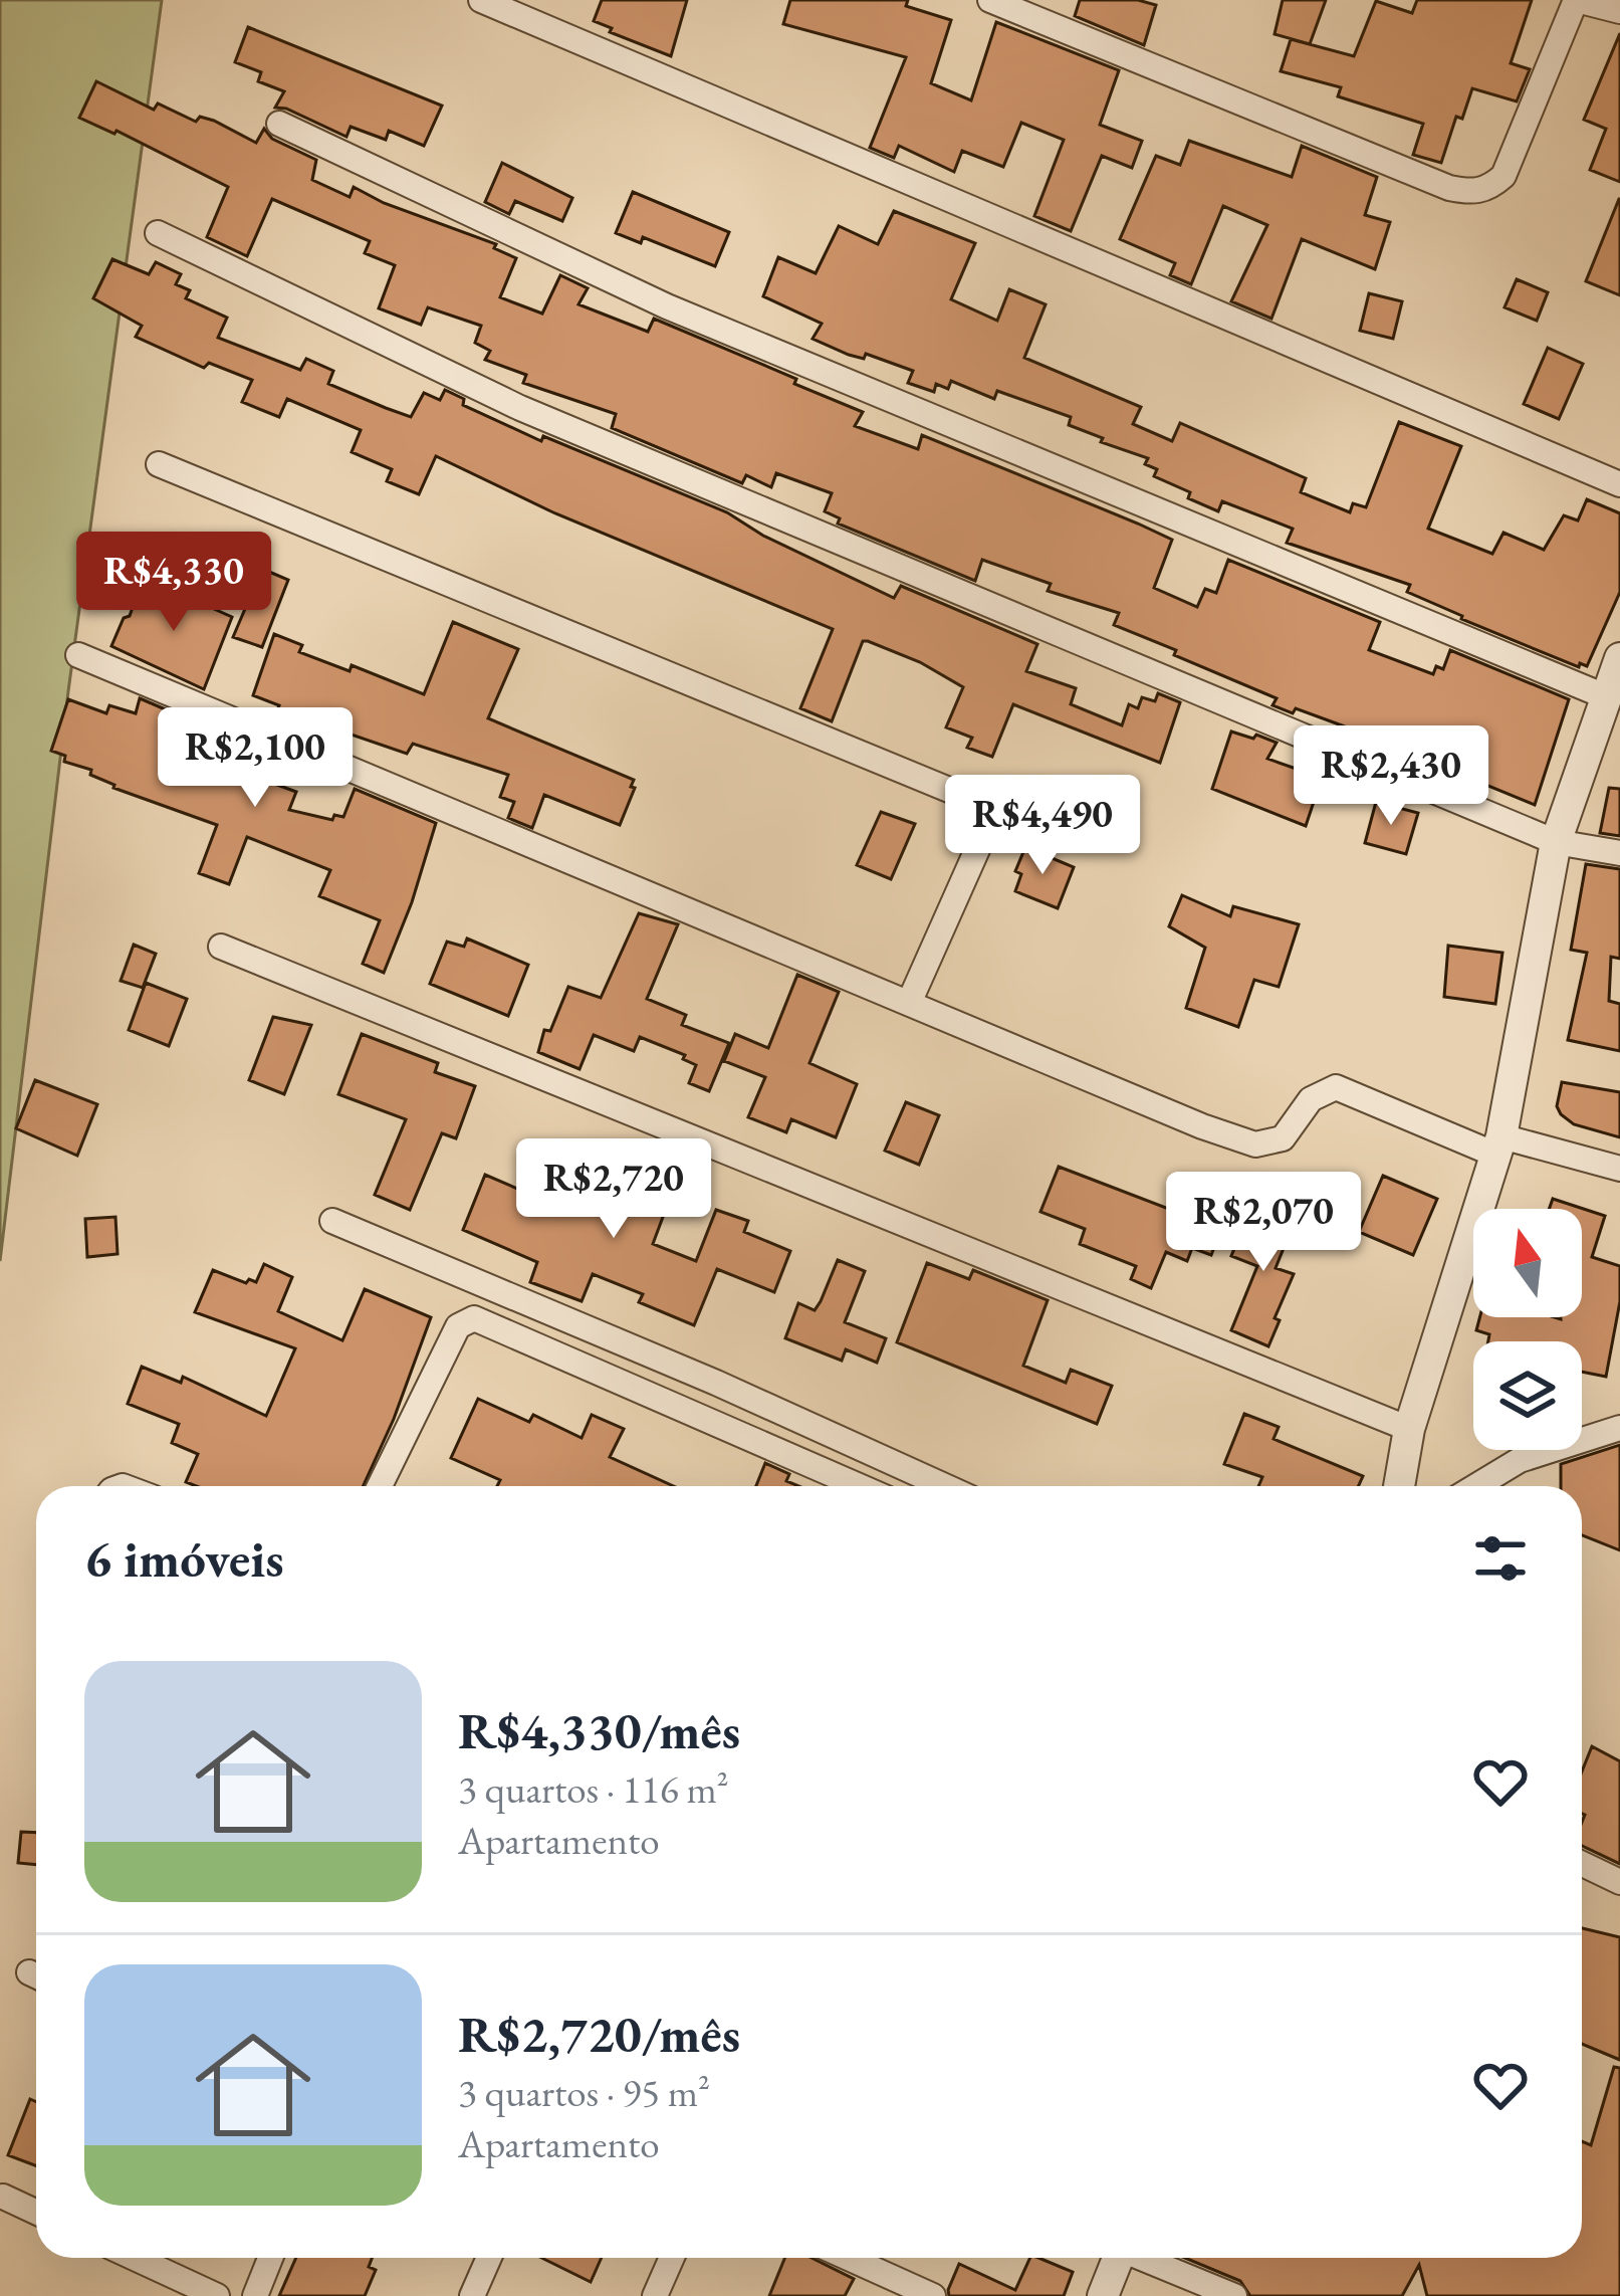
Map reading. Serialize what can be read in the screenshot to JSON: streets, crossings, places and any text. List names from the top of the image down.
{
  "north": "top",
  "page": {
    "price": [
      "R$4,330",
      "R$2,100",
      "R$2,430",
      "R$4,490",
      "R$2,720",
      "R$2,070"
    ],
    "heading": "6 imóveis",
    "list": [
      {
        "name": "R$4,330/mês",
        "note": "3 quartos · 116 m² · Apartamento"
      },
      {
        "name": "R$2,720/mês",
        "note": "3 quartos · 95 m² · Apartamento"
      }
    ]
  }
}
